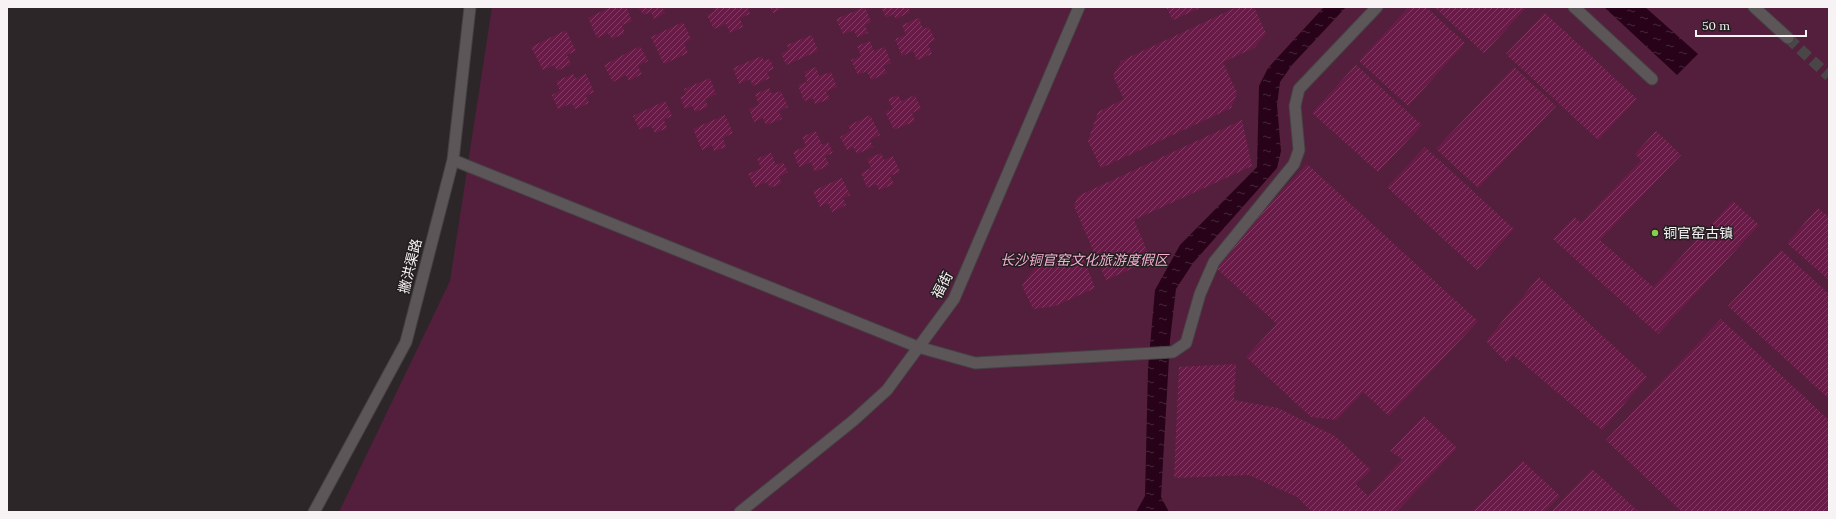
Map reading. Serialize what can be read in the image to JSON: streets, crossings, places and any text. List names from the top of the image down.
{
  "streets": {
    "street": ["撇洪渠路", "福街"]
  },
  "parks": ["长沙铜官窑文化旅游度假区"],
  "places": ["铜官窑古镇"],
  "scale_bar": "50 m"
}
